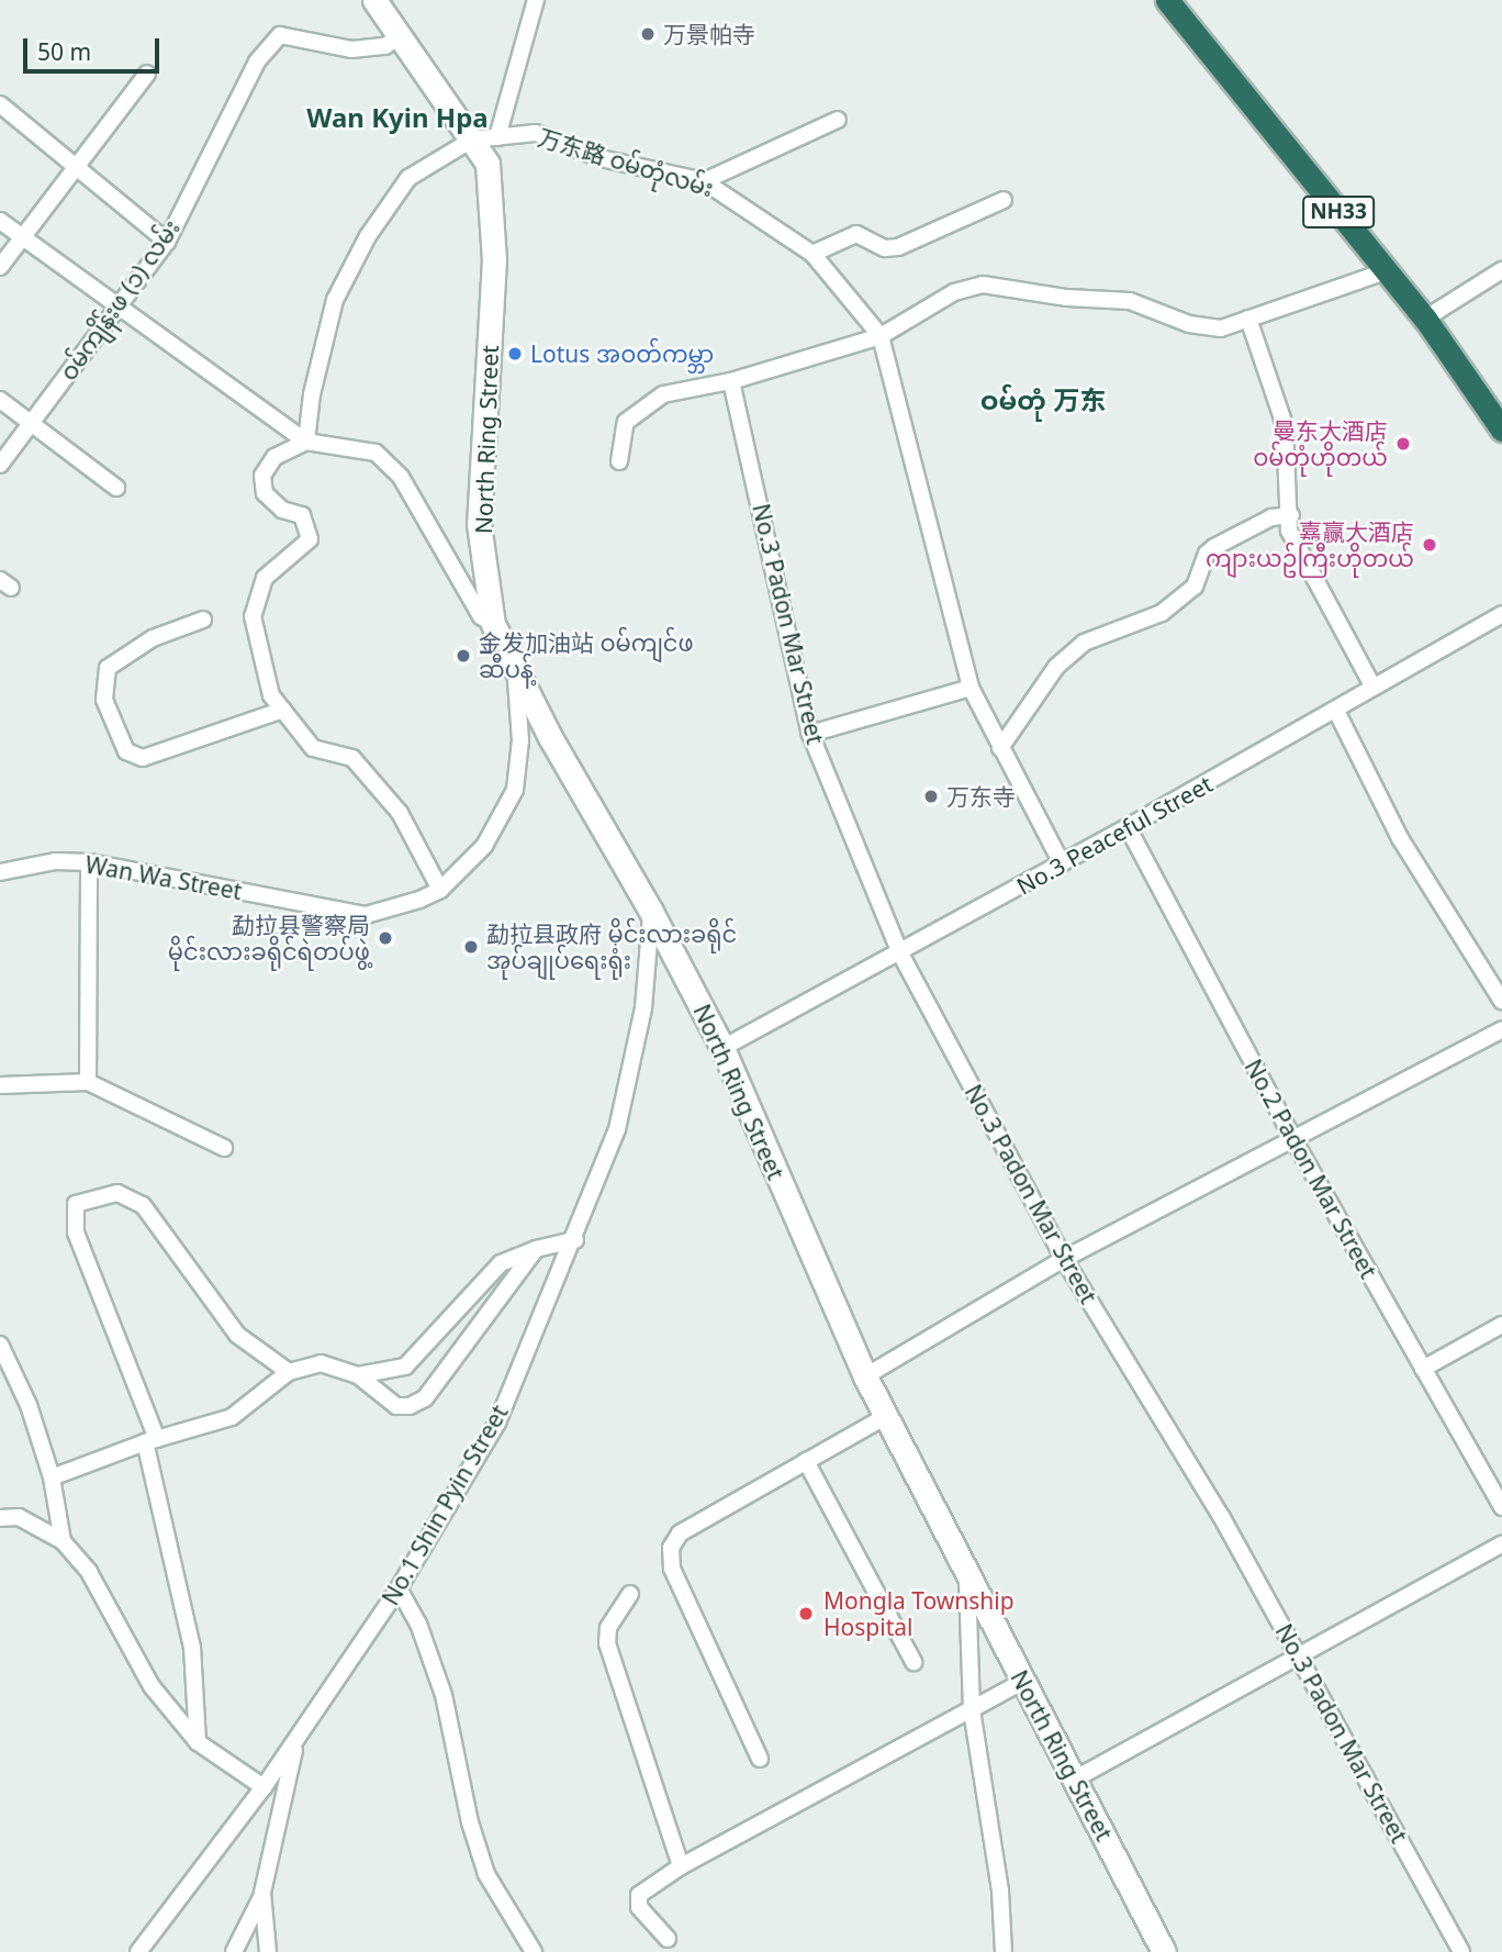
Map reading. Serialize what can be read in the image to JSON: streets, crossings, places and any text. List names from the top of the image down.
{
  "streets": {
    "highway": ["NH33"],
    "street": [
      "万东路 ဝမ်တုံလမ်း",
      "ဝမ်ကျိန်းဖ (၁) လမ်း",
      "North Ring Street",
      "No.3 Padon Mar Street",
      "No.3 Peaceful Street",
      "Wan Wa Street",
      "No.2 Padon Mar Street",
      "No.1 Shin Pyin Street"
    ]
  },
  "crossings": [
    ["万东路 ဝမ်တုံလမ်း", "North Ring Street"],
    ["ဝမ်ကျိန်းဖ (၁) လမ်း", "North Ring Street"],
    ["North Ring Street", "No.3 Peaceful Street"],
    ["North Ring Street", "Wan Wa Street"],
    ["North Ring Street", "No.1 Shin Pyin Street"],
    ["No.3 Padon Mar Street", "No.3 Peaceful Street"],
    ["No.3 Peaceful Street", "No.2 Padon Mar Street"]
  ],
  "districts": ["Wan Kyin Hpa", "ဝမ်တုံ 万东"],
  "places": [
    "万景帕寺",
    "Lotus အဝတ်ကမ္ဘာ",
    "曼东大酒店 ဝမ်တုံဟိုတယ်",
    "嘉赢大酒店 ကျားယဥ်ကြီးဟိုတယ်",
    "金发加油站 ဝမ်ကျင်ဖ ဆီပန့်",
    "万东寺",
    "勐拉县警察局 မိုင်းလားခရိုင်ရဲတပ်ဖွဲ့",
    "勐拉县政府 မိုင်းလားခရိုင် အုပ်ချုပ်ရေးရုံး",
    "Mongla Township Hospital"
  ],
  "scale_bar": "50 m"
}
